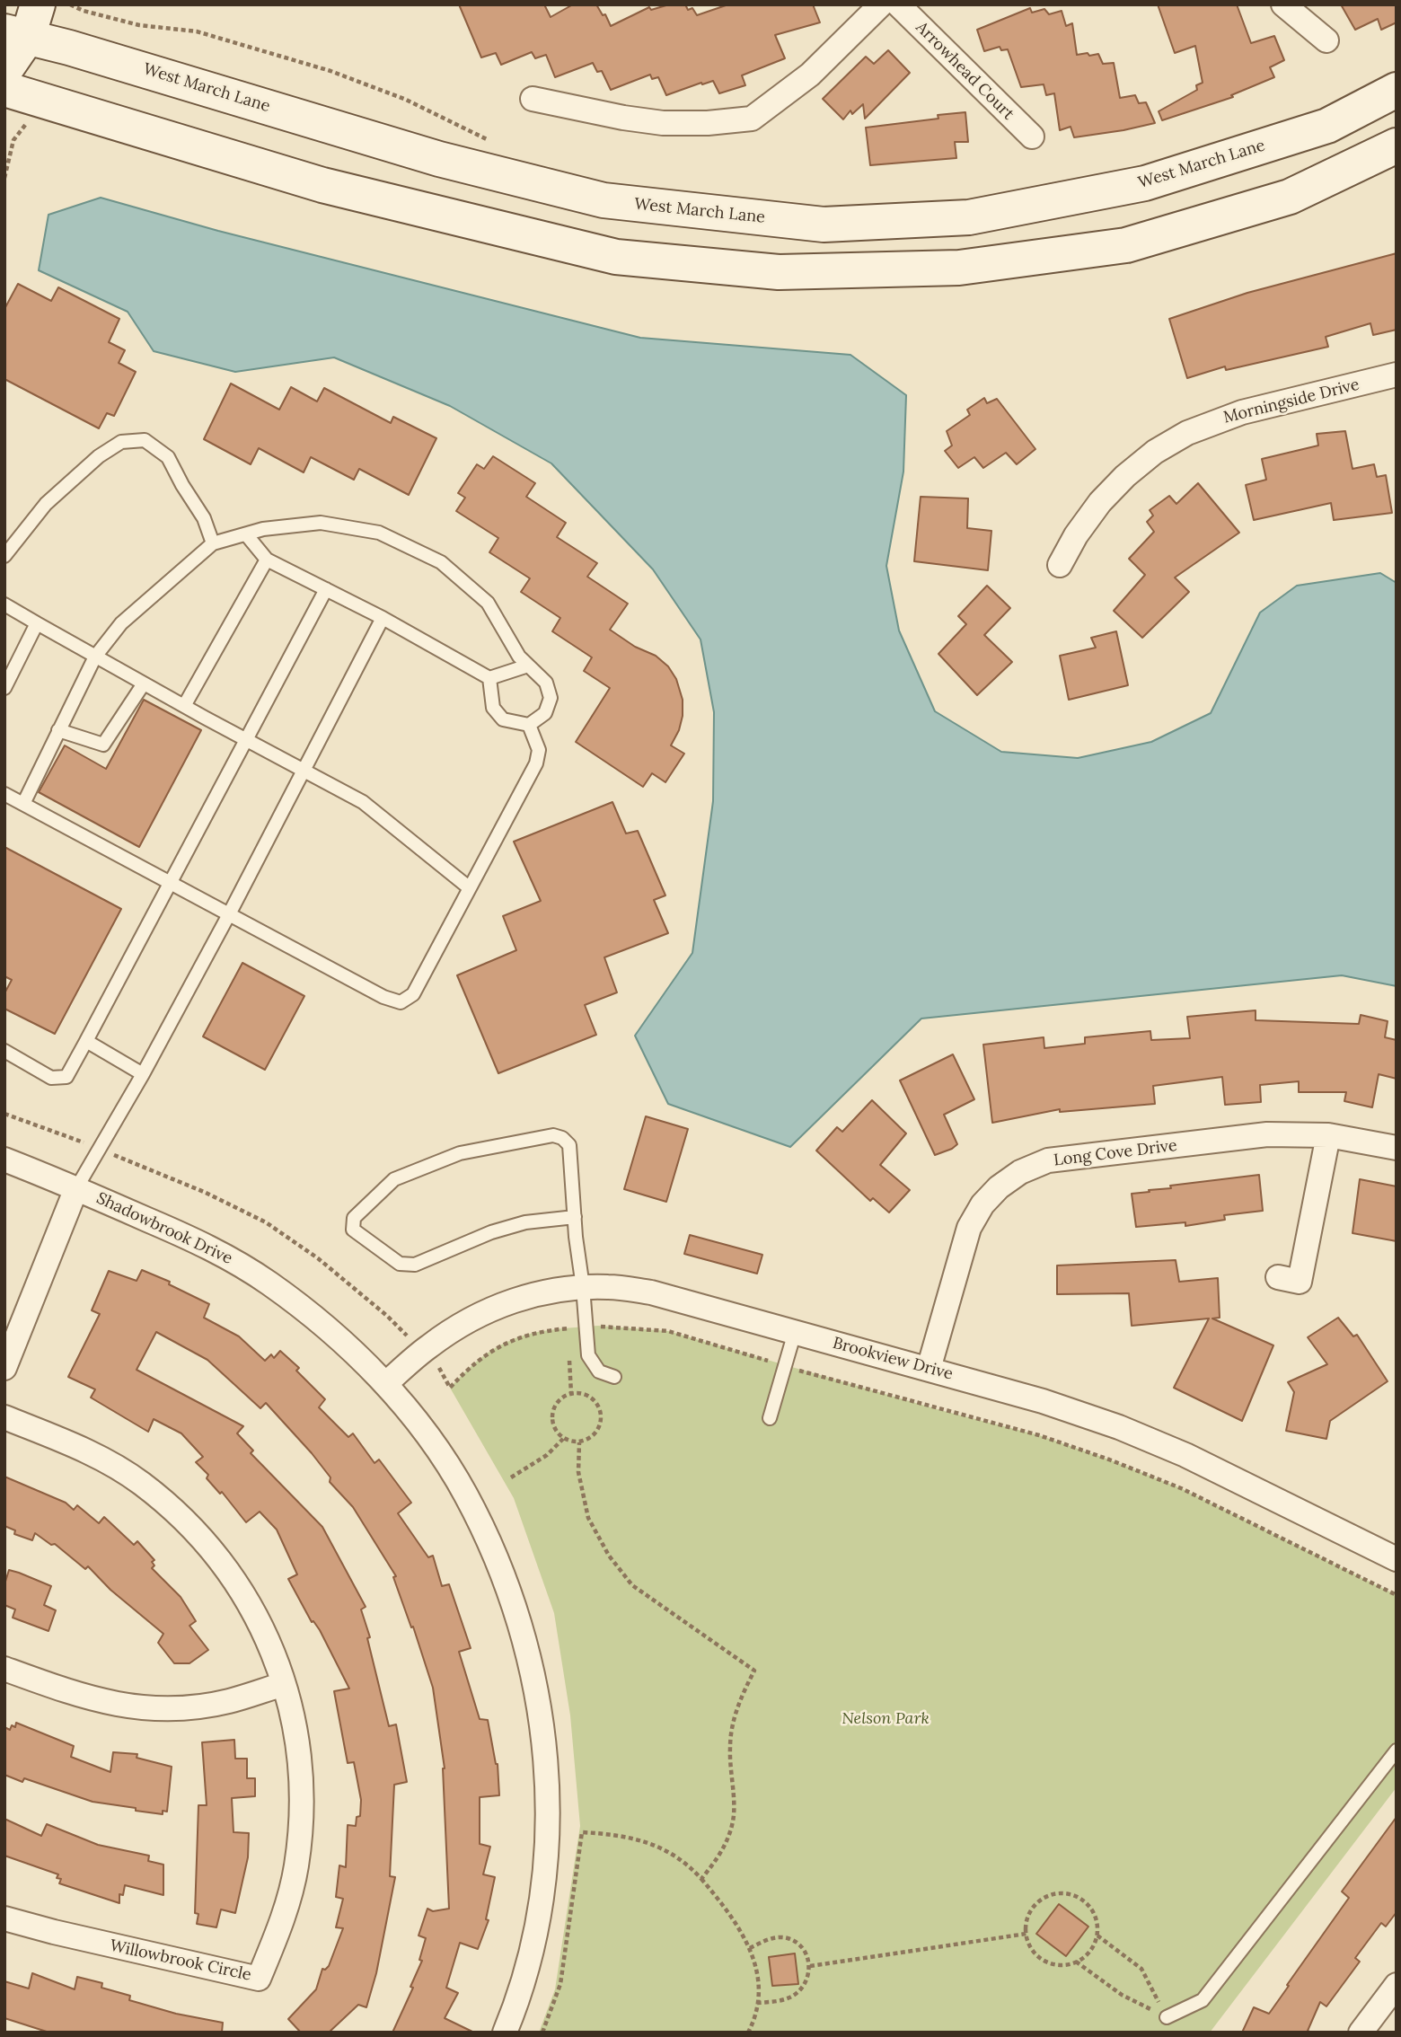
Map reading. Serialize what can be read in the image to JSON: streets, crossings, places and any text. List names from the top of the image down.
{
  "streets": {
    "main road": ["West March Lane"],
    "street": [
      "Arrowhead Court",
      "Morningside Drive",
      "Long Cove Drive",
      "Shadowbrook Drive",
      "Brookview Drive",
      "Willowbrook Circle"
    ]
  },
  "crossings": [
    ["Long Cove Drive", "Brookview Drive"],
    ["Shadowbrook Drive", "Brookview Drive"]
  ],
  "parks": ["Nelson Park"]
}
